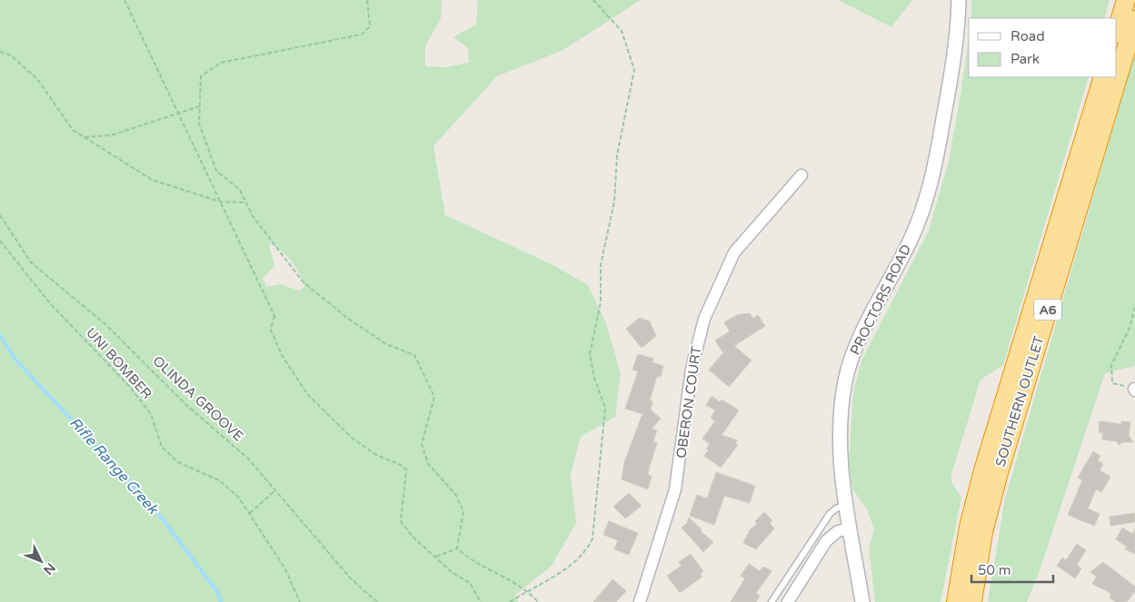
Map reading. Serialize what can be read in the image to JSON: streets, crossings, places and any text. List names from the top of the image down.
{
  "streets": {
    "highway": ["A6", "SOUTHERN OUTLET"],
    "street": ["PROCTORS ROAD", "OBERON COURT"],
    "path": ["UNI BOMBER", "OLINDA GROOVE"]
  },
  "water": ["Rifle Range Creek"],
  "legend": ["Road", "Park"],
  "scale_bar": "50 m",
  "north": "bottom right"
}
